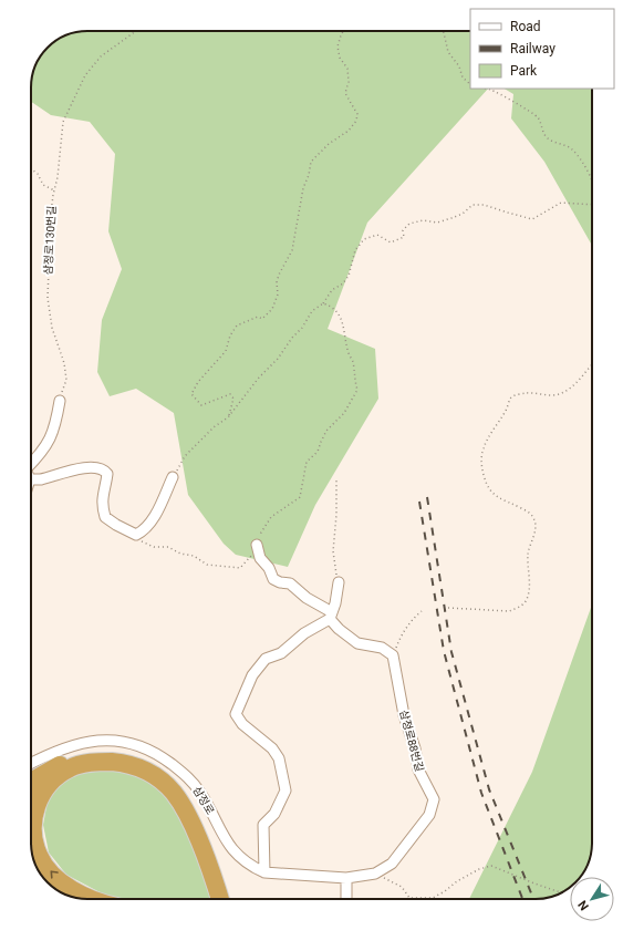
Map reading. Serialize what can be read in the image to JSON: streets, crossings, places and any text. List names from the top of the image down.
{
  "streets": {
    "street": ["삼정로88번길", "삼정로"],
    "path": ["삼정로130번길"]
  },
  "crossings": [
    ["삼정로88번길", "삼정로"]
  ],
  "legend": ["Road", "Railway", "Park"],
  "north": "bottom left"
}
